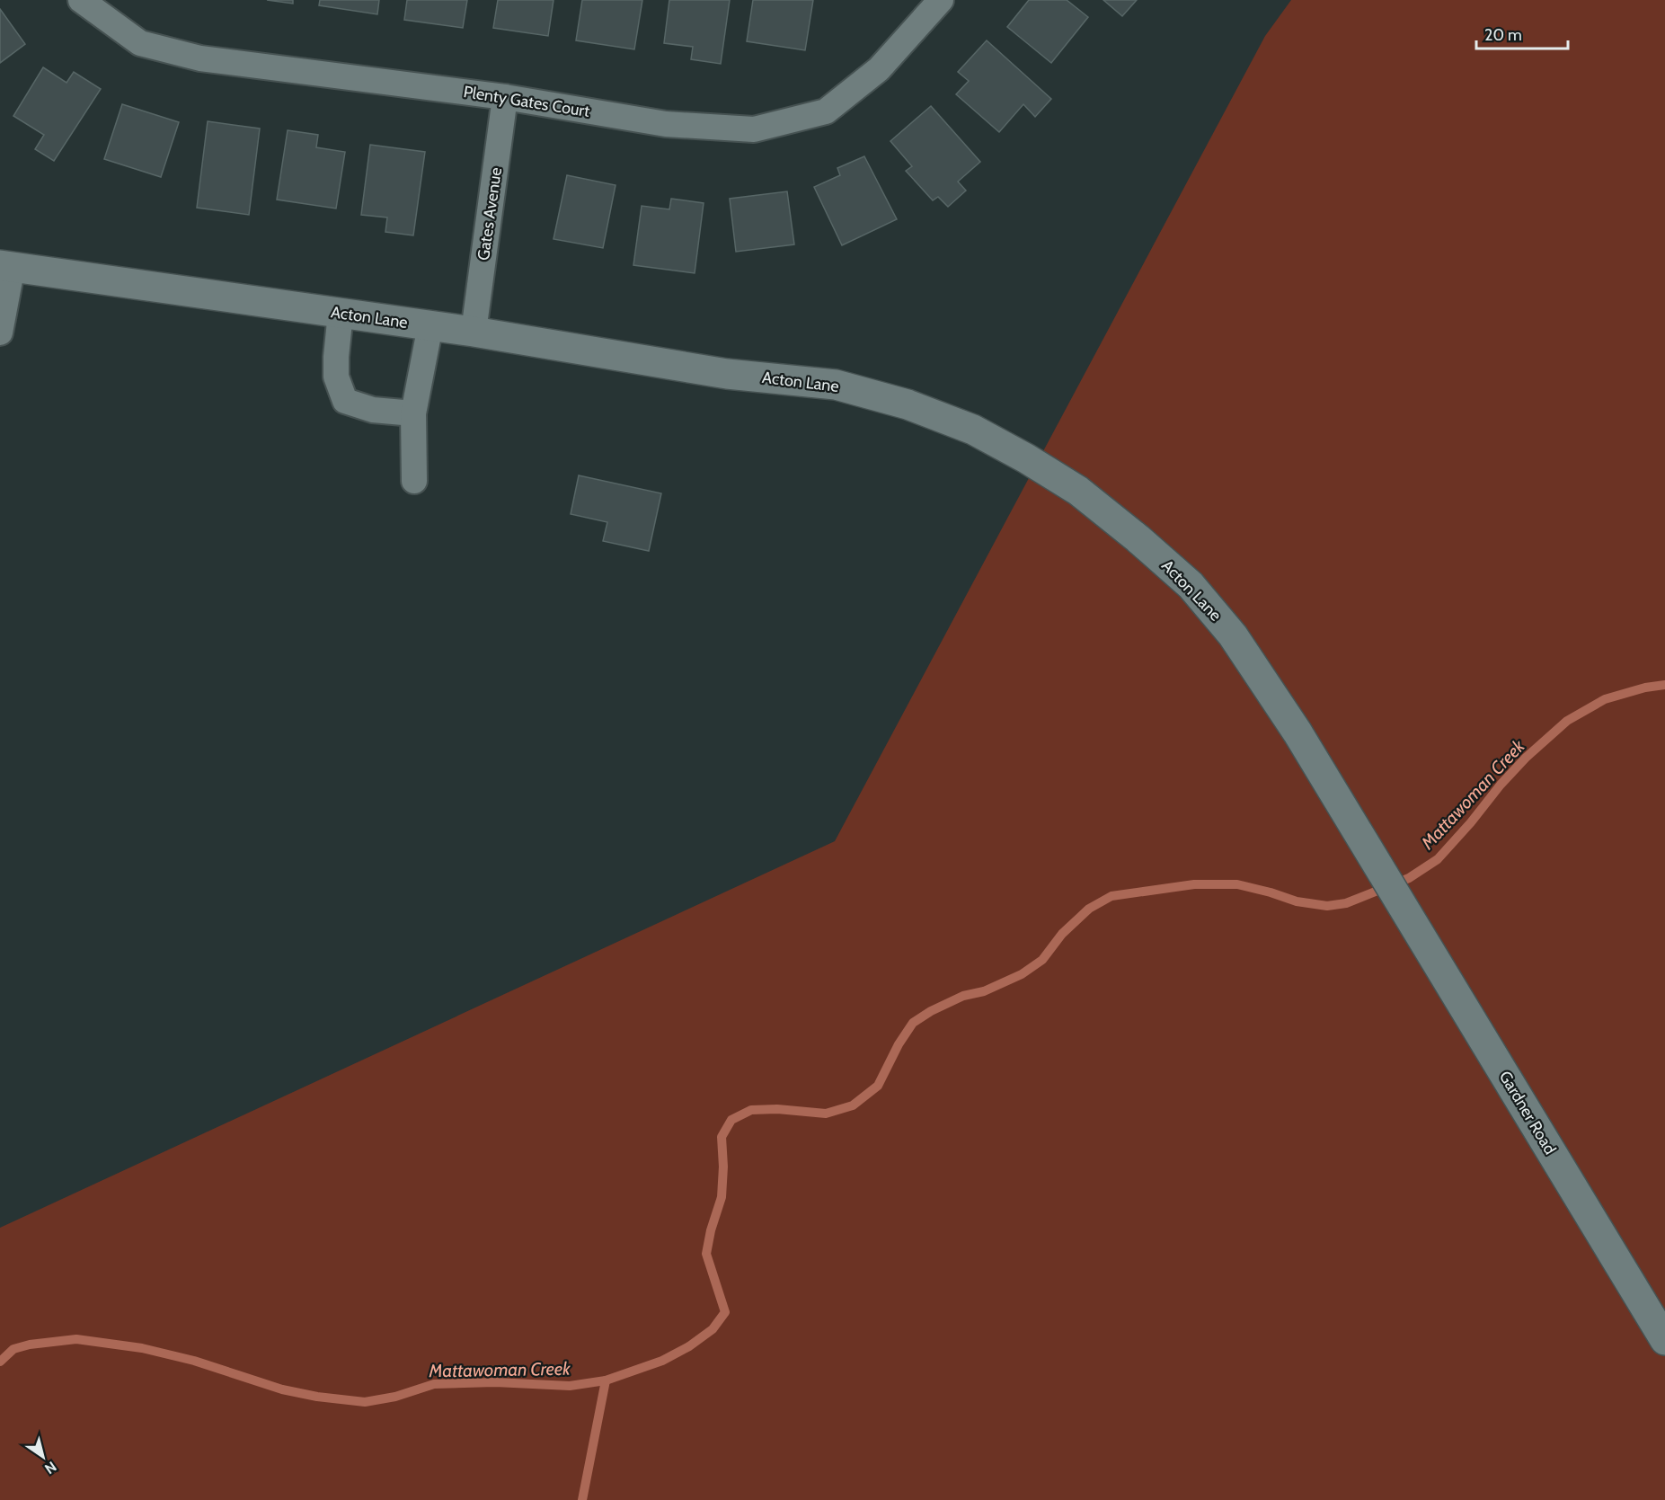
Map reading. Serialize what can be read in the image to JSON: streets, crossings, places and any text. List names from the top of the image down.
{
  "streets": {
    "street": [
      "Plenty Gates Court",
      "Gates Avenue",
      "Acton Lane",
      "Gardner Road"
    ]
  },
  "crossings": [
    ["Plenty Gates Court", "Gates Avenue"],
    ["Gates Avenue", "Acton Lane"],
    ["Acton Lane", "Gardner Road"]
  ],
  "water": ["Mattawoman Creek"],
  "scale_bar": "20 m",
  "north": "bottom right"
}
